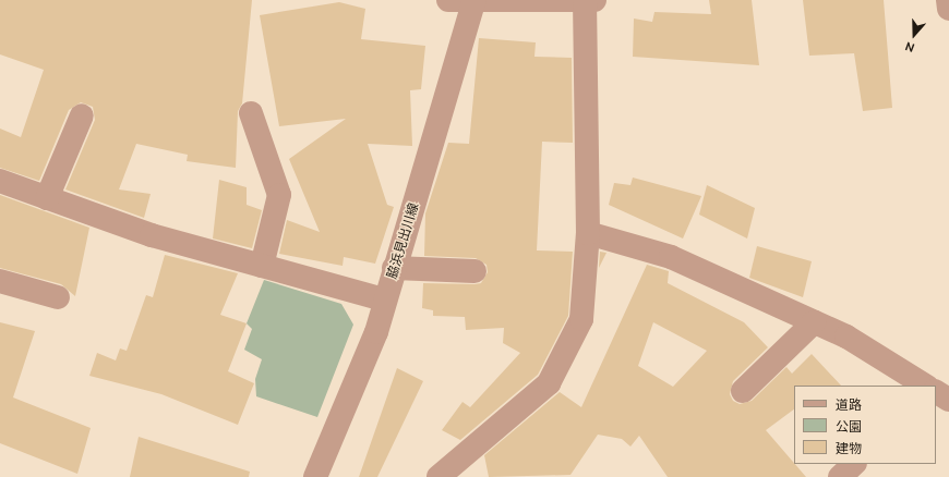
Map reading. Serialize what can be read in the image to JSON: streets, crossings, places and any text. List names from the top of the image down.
{
  "streets": {
    "street": ["脇浜見出川線"]
  },
  "legend": ["道路", "公園", "建物"],
  "north": "bottom"
}
